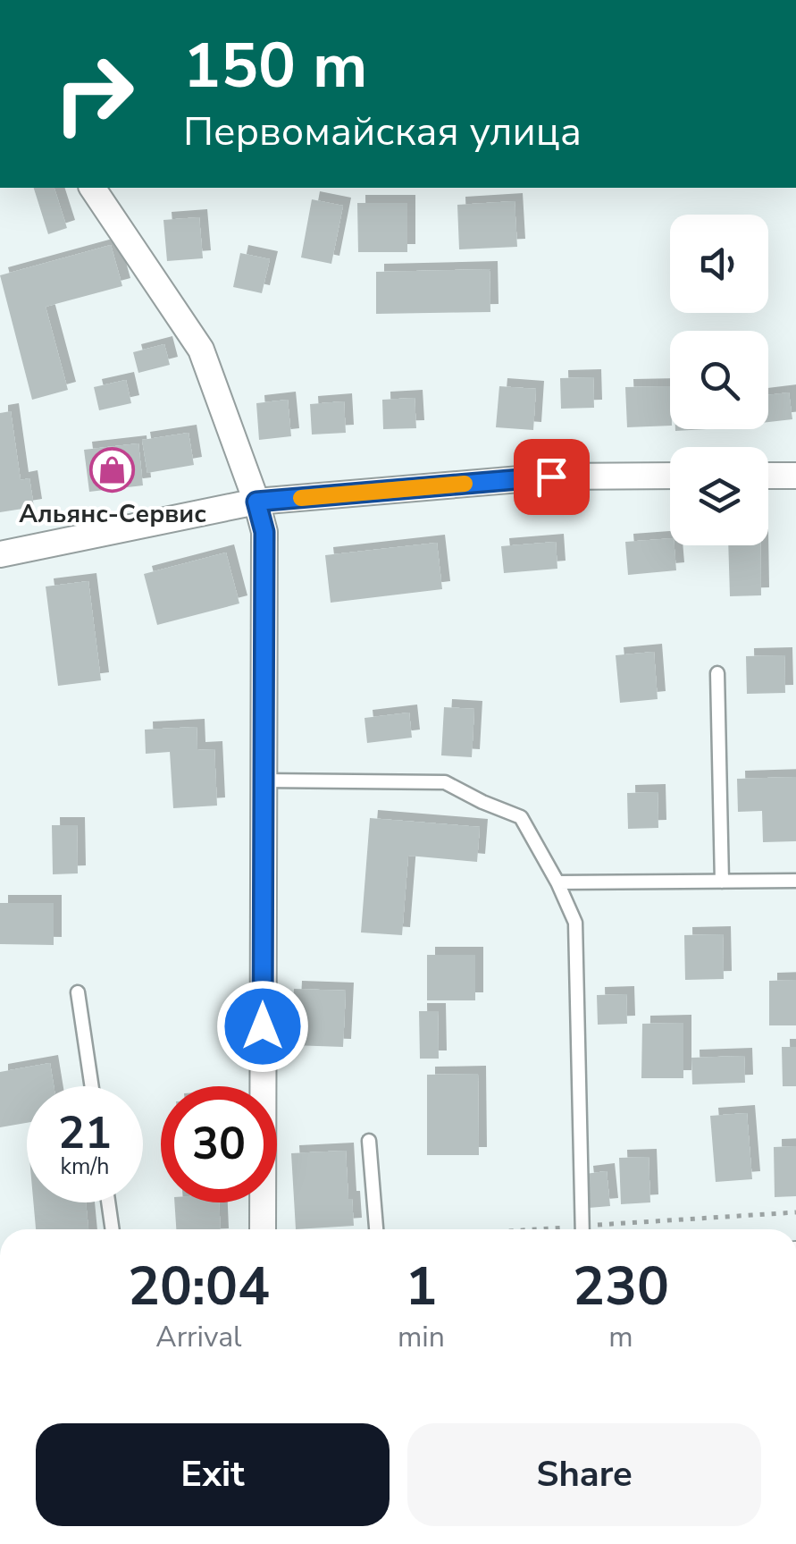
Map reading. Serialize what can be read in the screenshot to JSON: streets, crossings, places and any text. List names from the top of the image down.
{
  "places": {
    "shop": ["Альянс-Сервис"]
  },
  "page": {
    "turn": ["150 m", "Первомайская улица"],
    "speed": "21 km/h",
    "limit": "30",
    "eta": [
      "20:04",
      "Arrival",
      "1",
      "min",
      "230",
      "m"
    ],
    "buttons": ["Exit", "Share"]
  }
}
